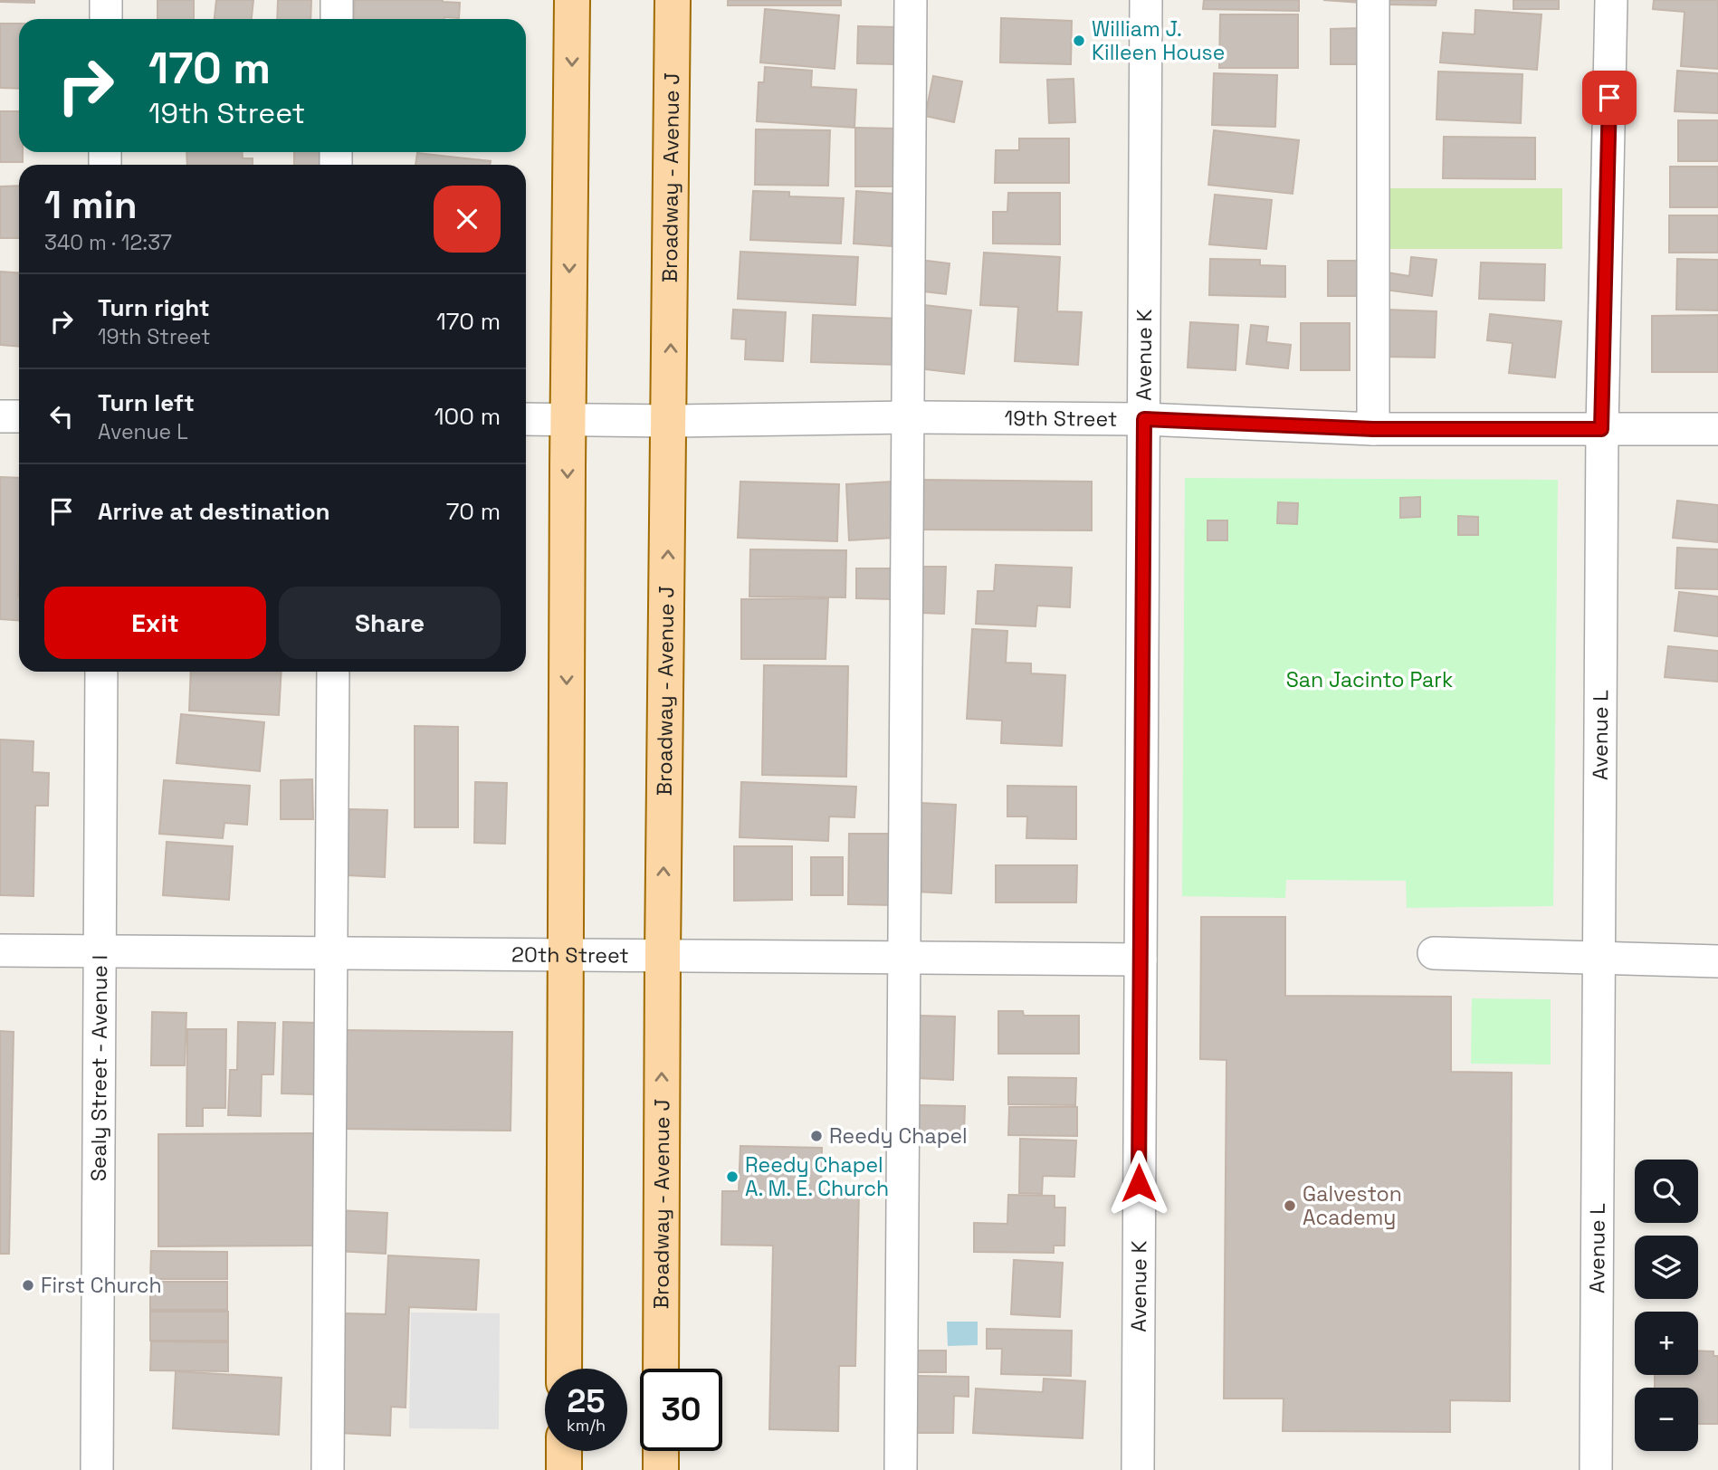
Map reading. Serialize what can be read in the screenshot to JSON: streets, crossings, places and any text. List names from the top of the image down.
{
  "streets": {
    "main road": ["Broadway - Avenue J"],
    "street": [
      "Avenue K",
      "19th Street",
      "Avenue L",
      "20th Street",
      "Sealy Street - Avenue I"
    ]
  },
  "crossings": [
    ["Broadway - Avenue J", "19th Street"],
    ["Broadway - Avenue J", "20th Street"],
    ["Avenue K", "19th Street"],
    ["Avenue K", "20th Street"],
    ["19th Street", "Avenue L"],
    ["20th Street", "Sealy Street - Avenue I"]
  ],
  "parks": ["San Jacinto Park"],
  "places": [
    "William J. Killeen House",
    "Reedy Chapel",
    "Reedy Chapel A. M. E. Church",
    "Galveston Academy",
    "First Church"
  ],
  "page": {
    "turn": ["170 m", "19th Street"],
    "heading": ["1 min", "340 m · 12:37"],
    "list": [
      {
        "name": "Turn right",
        "note": "19th Street",
        "value": "170 m"
      },
      {
        "name": "Turn left",
        "note": "Avenue L",
        "value": "100 m"
      },
      {
        "name": "Arrive at destination",
        "value": "70 m"
      }
    ],
    "buttons": ["Exit", "Share"],
    "map_buttons": ["+", "−"],
    "speed": "25 km/h",
    "limit": "30"
  }
}
